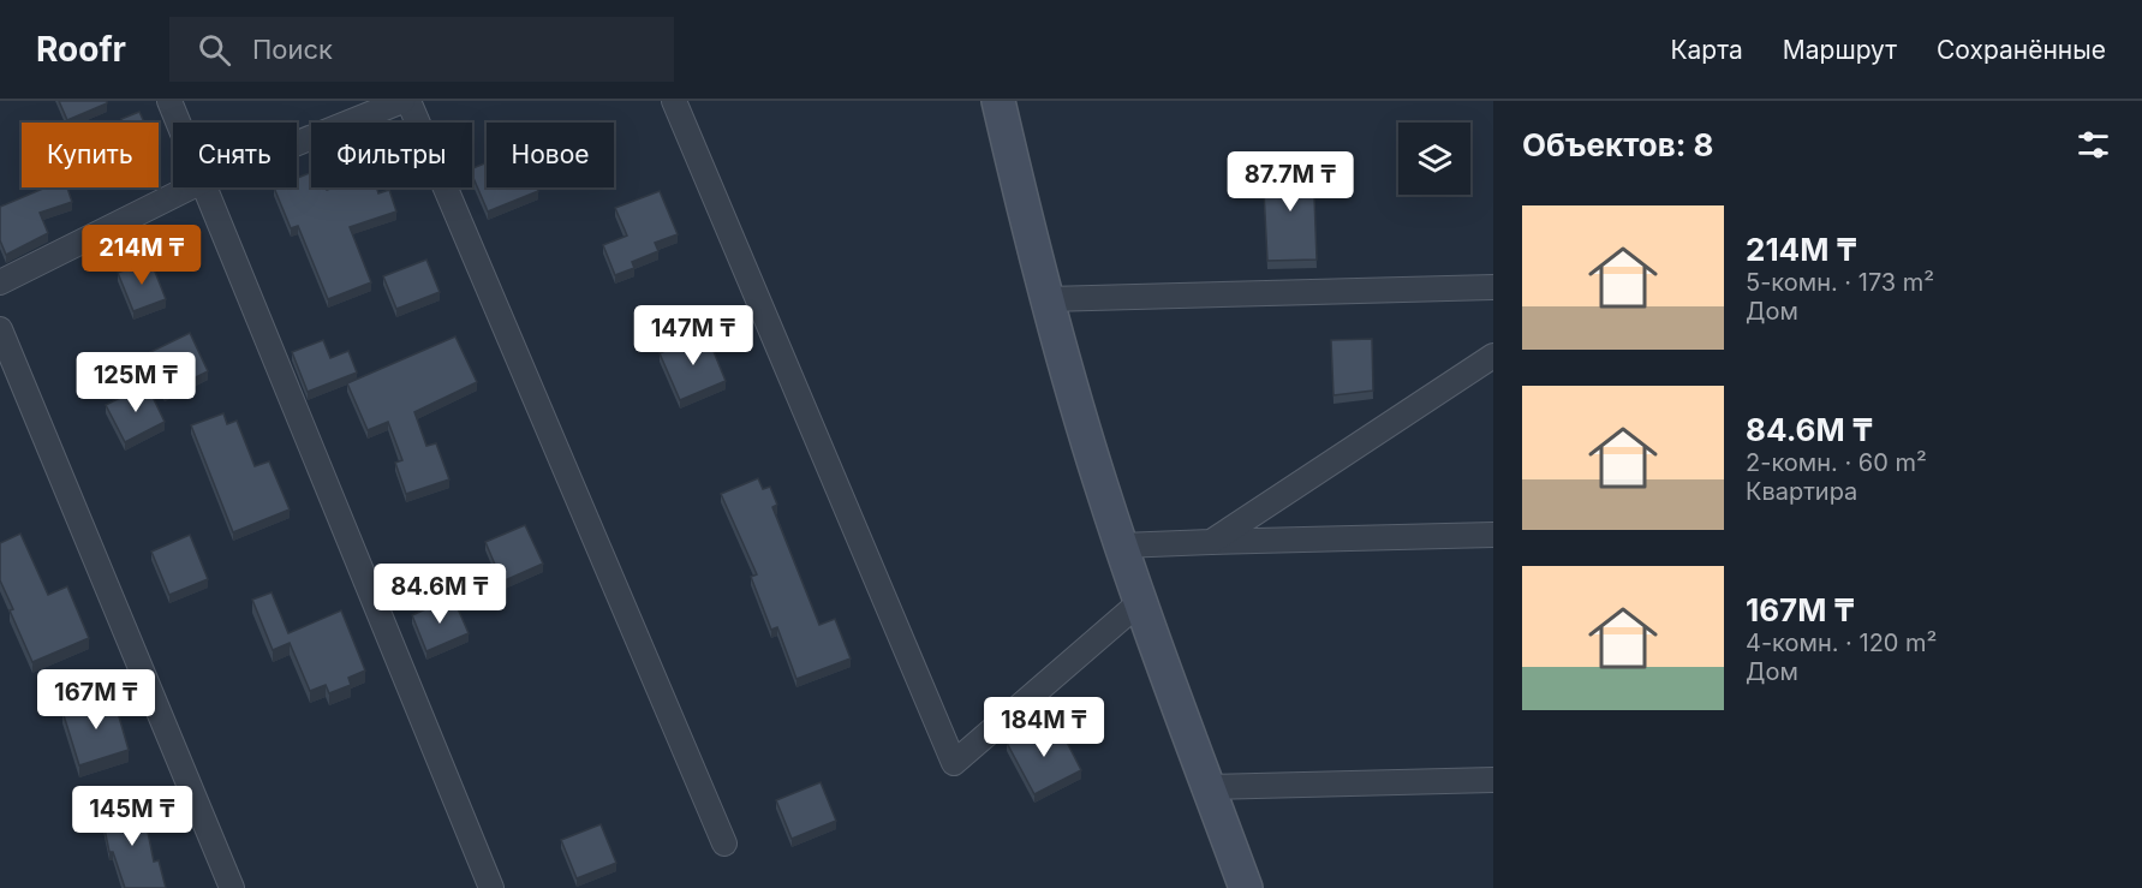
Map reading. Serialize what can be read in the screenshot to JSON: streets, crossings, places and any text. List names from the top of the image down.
{
  "page": {
    "header": "Roofr",
    "search": "Поиск",
    "nav": ["Карта", "Маршрут", "Сохранённые"],
    "heading": "Объектов: 8",
    "chip": [
      "Купить",
      "Снять",
      "Фильтры",
      "Новое"
    ],
    "price": [
      "87.7M ₸",
      "214M ₸",
      "147M ₸",
      "125M ₸",
      "84.6M ₸",
      "167M ₸",
      "184M ₸",
      "145M ₸"
    ],
    "list": [
      {
        "name": "214M ₸",
        "note": "5-комн. · 173 m² · Дом"
      },
      {
        "name": "84.6M ₸",
        "note": "2-комн. · 60 m² · Квартира"
      },
      {
        "name": "167M ₸",
        "note": "4-комн. · 120 m² · Дом"
      }
    ]
  }
}
